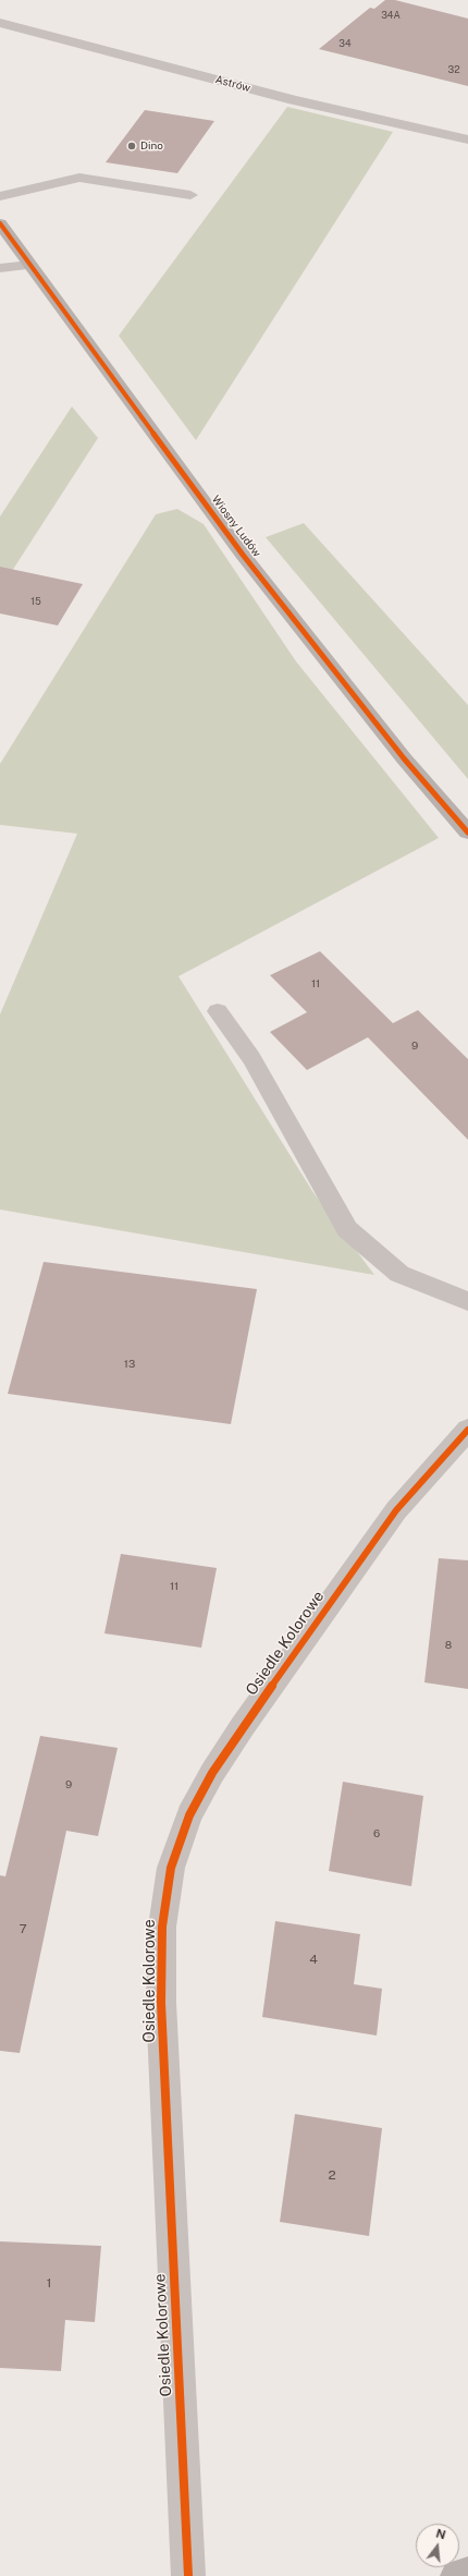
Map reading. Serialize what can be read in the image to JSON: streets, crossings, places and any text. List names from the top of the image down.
{
  "streets": {
    "street": ["Astrów", "Wiosny Ludów", "Osiedle Kolorowe"]
  },
  "places": ["Dino"],
  "house_numbers": [
    "34A",
    "34",
    "32",
    "15",
    "11",
    "9",
    "13",
    "11",
    "8",
    "9",
    "6",
    "7",
    "4",
    "2",
    "1"
  ],
  "north": "top"
}
